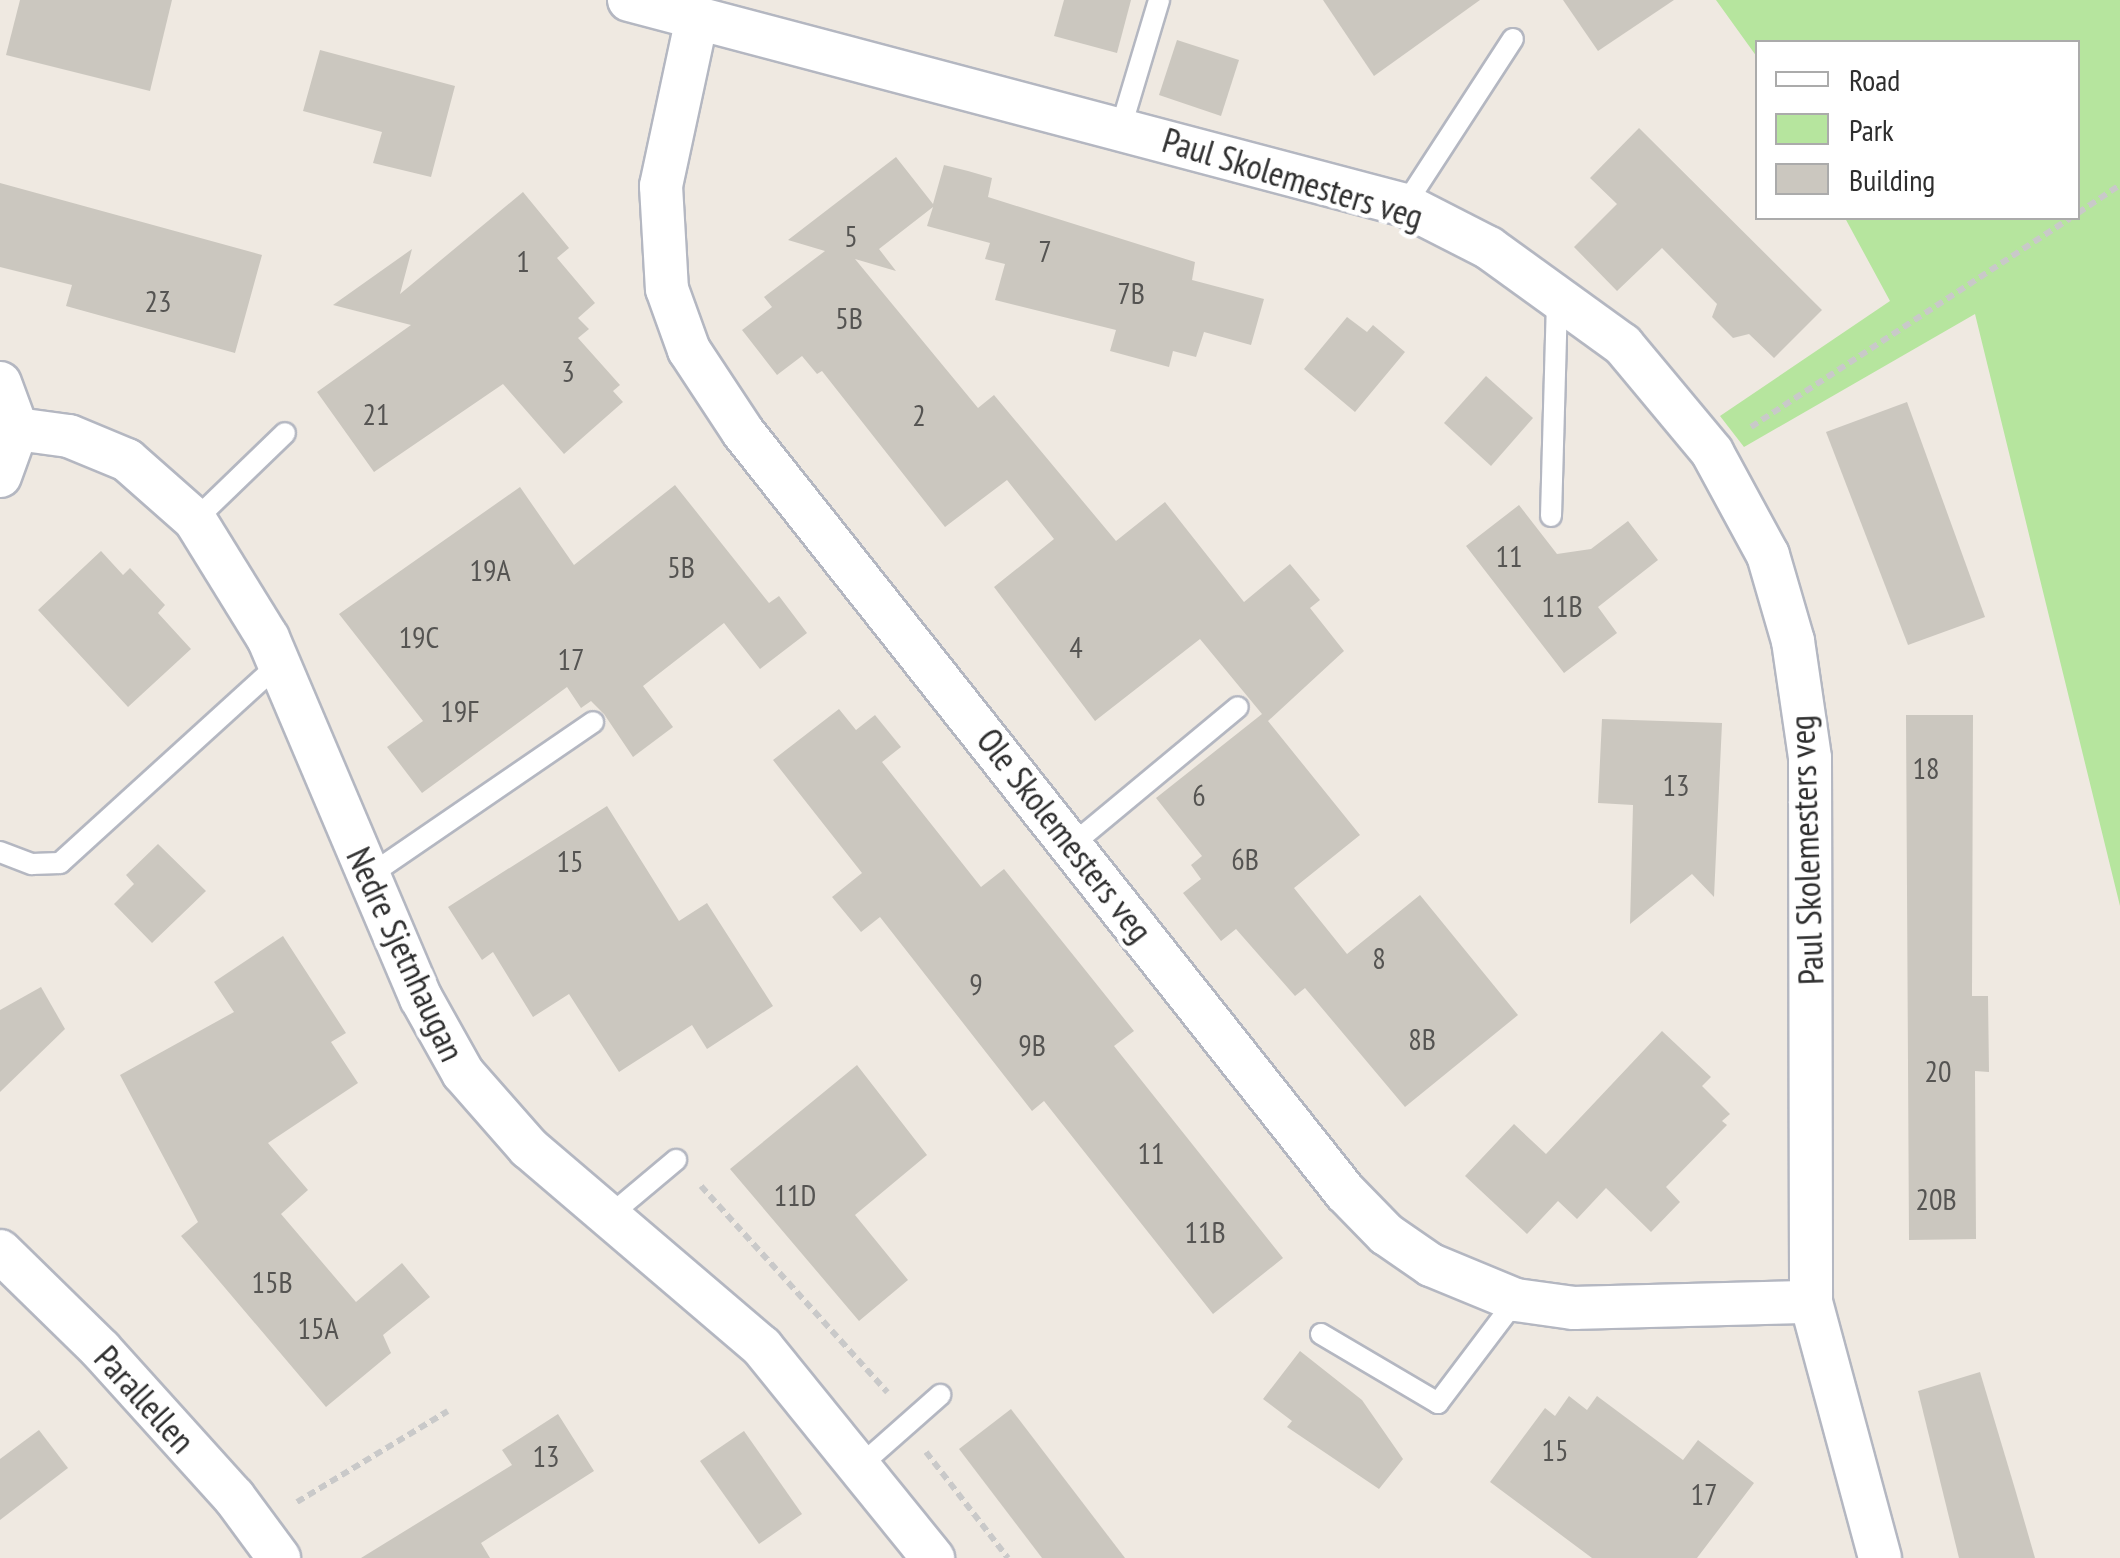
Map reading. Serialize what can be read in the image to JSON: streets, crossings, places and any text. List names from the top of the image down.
{
  "streets": {
    "street": [
      "Paul Skolemesters veg",
      "Ole Skolemesters veg",
      "Nedre Sjetnhaugan",
      "Parallellen"
    ]
  },
  "crossings": [
    ["Paul Skolemesters veg", "Ole Skolemesters veg"]
  ],
  "house_numbers": [
    "5",
    "7",
    "1",
    "7B",
    "23",
    "5B",
    "3",
    "21",
    "2",
    "11",
    "5B",
    "19A",
    "11B",
    "19C",
    "4",
    "17",
    "19F",
    "18",
    "13",
    "6",
    "6B",
    "15",
    "8",
    "9",
    "8B",
    "9B",
    "20",
    "11",
    "11D",
    "20B",
    "11B",
    "15B",
    "15A",
    "15",
    "13",
    "17"
  ],
  "legend": ["Road", "Park", "Building"]
}
